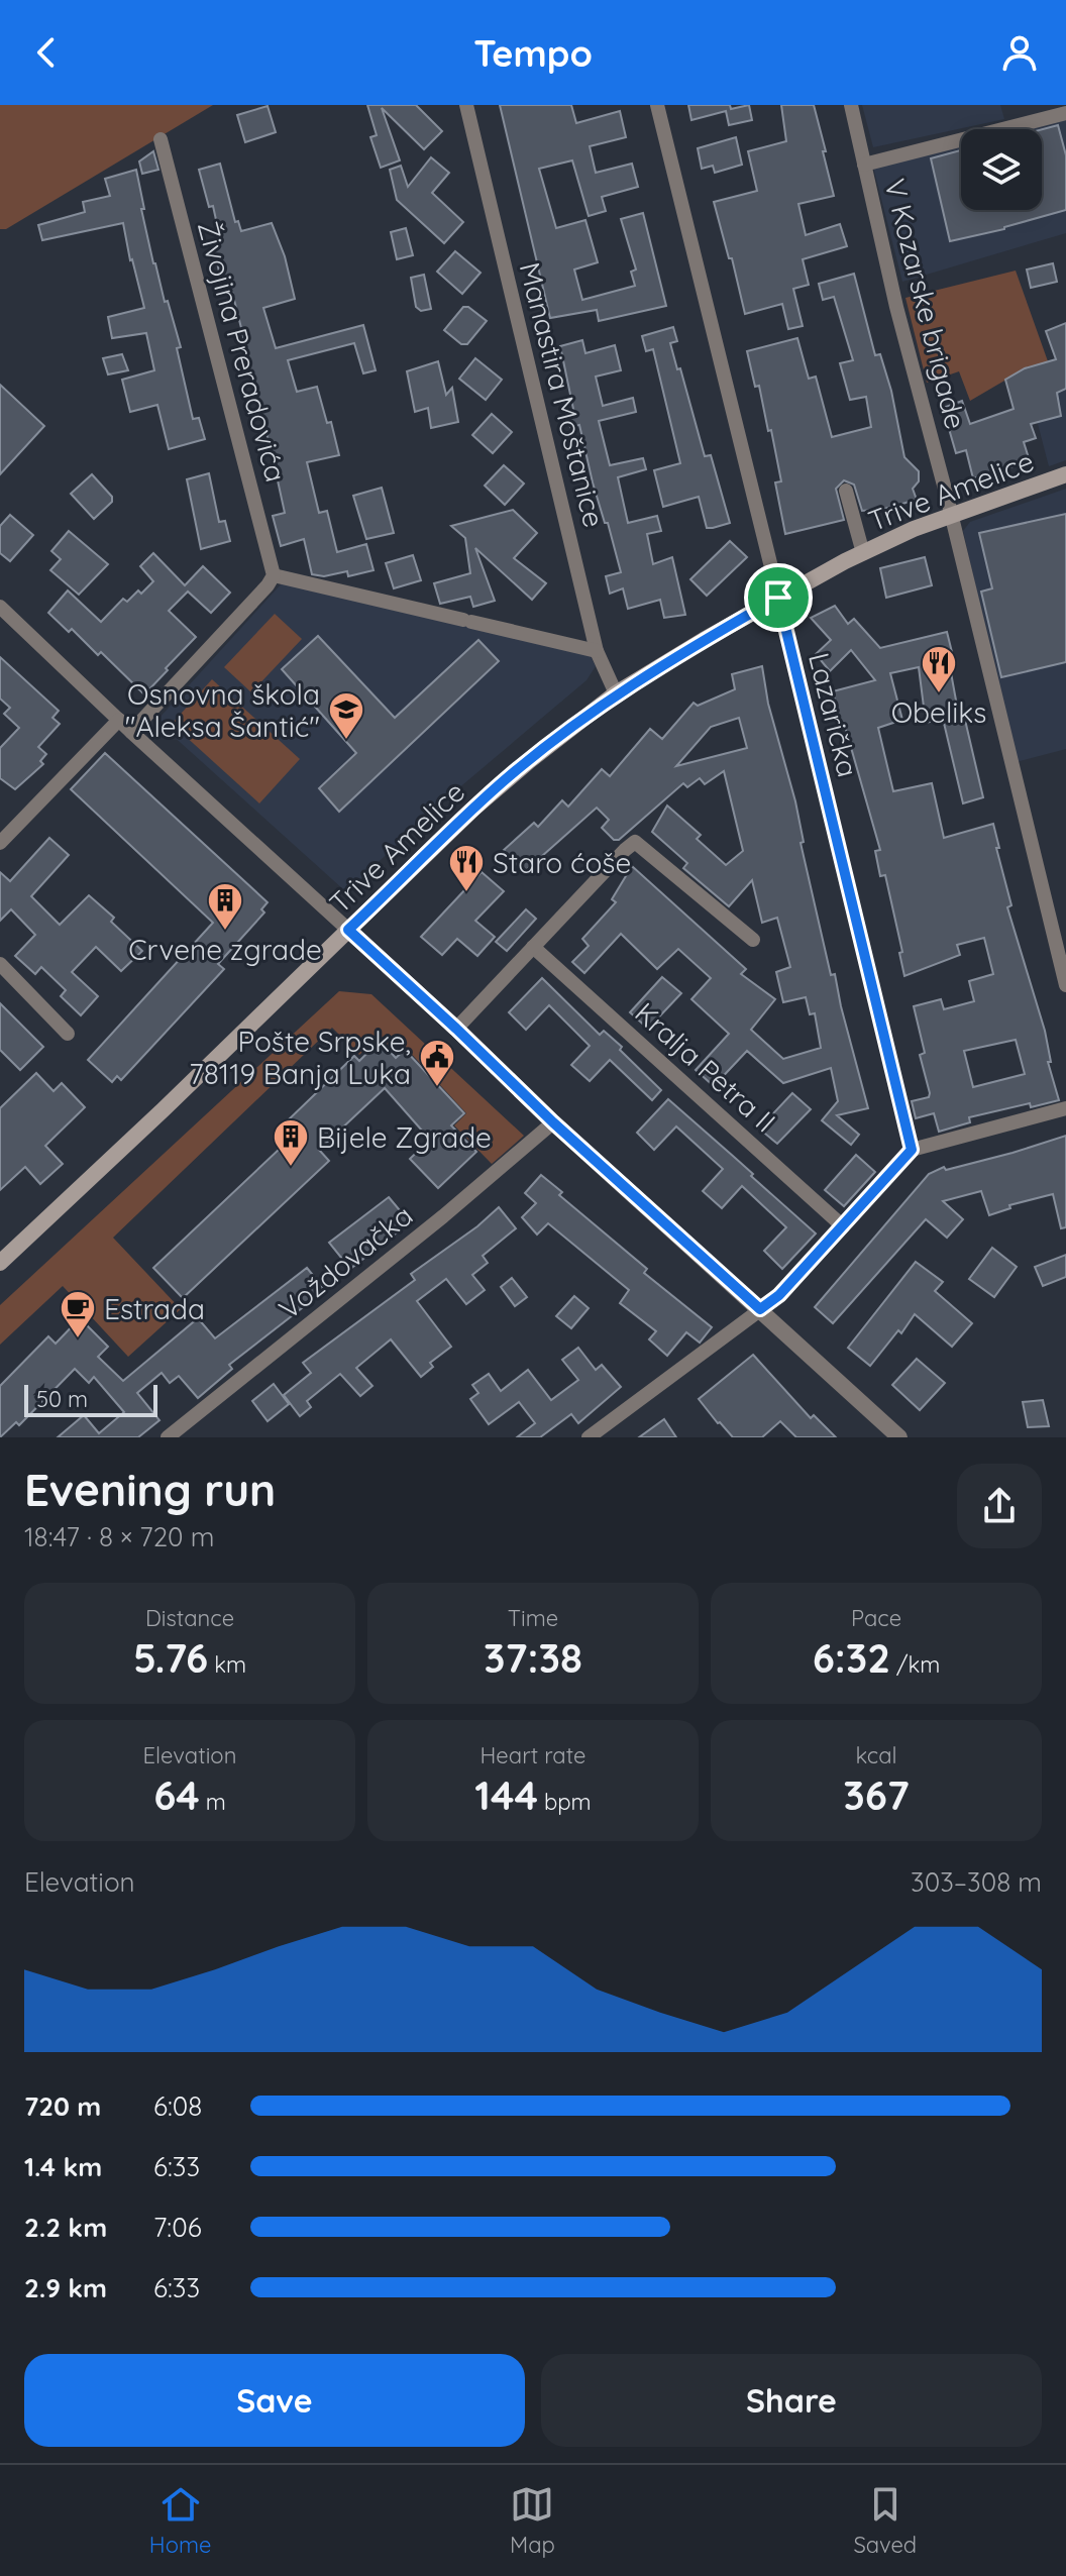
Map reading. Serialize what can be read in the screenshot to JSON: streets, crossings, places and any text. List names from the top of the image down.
{
  "streets": {
    "main road": ["Trive Amelice"],
    "street": [
      "V Kozarske brigade",
      "Živojina Preradovića",
      "Manastira Moštanice",
      "Lazarička",
      "Kralja Petra II",
      "Voždovačka"
    ]
  },
  "crossings": [
    ["V Kozarske brigade", "Trive Amelice"],
    ["Manastira Moštanice", "Trive Amelice"],
    ["Trive Amelice", "Lazarička"]
  ],
  "places": {
    "restaurant": ["Obeliks", "Staro ćoše"],
    "school or university": ["Osnovna škola \"Aleksa Šantić\""],
    "building": ["Crvene zgrade", "Bijele Zgrade"],
    "public building": ["Pošte Srpske, 78119 Banja Luka"],
    "cafe": ["Estrada"]
  },
  "scale_bar": "50 m",
  "page": {
    "header": "Tempo",
    "scale": "50 m",
    "heading": ["Evening run", "18:47 · 8 × 720 m"],
    "stats": [
      ["Distance", "5.76 km"],
      ["Time", "37:38"],
      ["Pace", "6:32 /km"],
      ["Elevation", "64 m"],
      ["Heart rate", "144 bpm"],
      ["kcal", "367"]
    ],
    "chart": ["Elevation", "303–308 m"],
    "list": [
      {
        "name": "720 m",
        "note": "6:08"
      },
      {
        "name": "1.4 km",
        "note": "6:33"
      },
      {
        "name": "2.2 km",
        "note": "7:06"
      },
      {
        "name": "2.9 km",
        "note": "6:33"
      }
    ],
    "buttons": ["Save", "Share"],
    "tabs": ["Home", "Map", "Saved"]
  }
}
